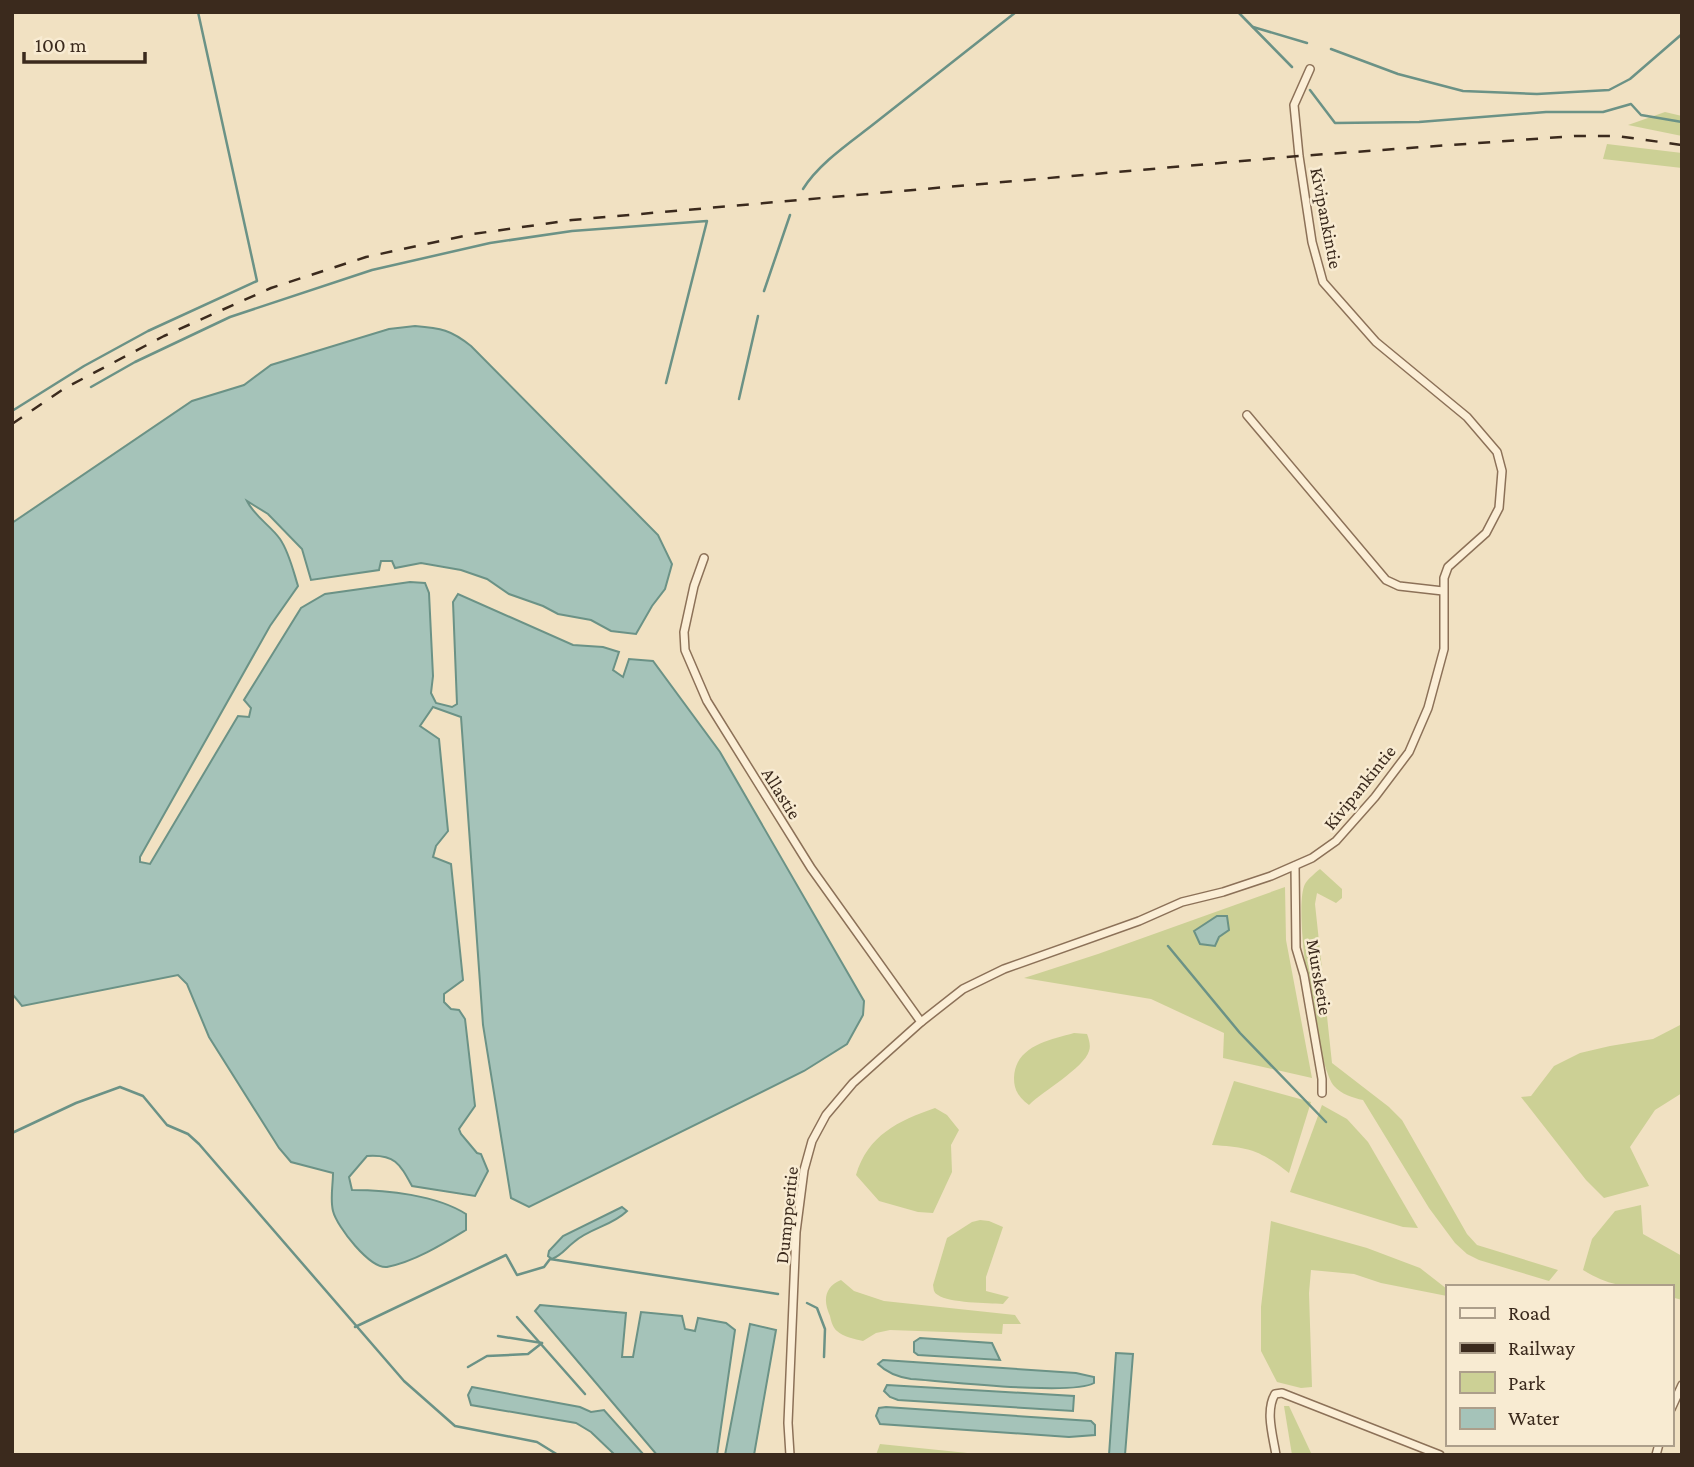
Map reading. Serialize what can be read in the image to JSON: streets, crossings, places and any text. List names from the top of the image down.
{
  "streets": {
    "street": [
      "Kivipankintie",
      "Allastie",
      "Mursketie",
      "Dumpperitie"
    ]
  },
  "crossings": [
    ["Kivipankintie", "Allastie"],
    ["Kivipankintie", "Mursketie"],
    ["Kivipankintie", "Dumpperitie"],
    ["Allastie", "Dumpperitie"]
  ],
  "legend": [
    "Road",
    "Railway",
    "Park",
    "Water"
  ],
  "scale_bar": "100 m"
}
